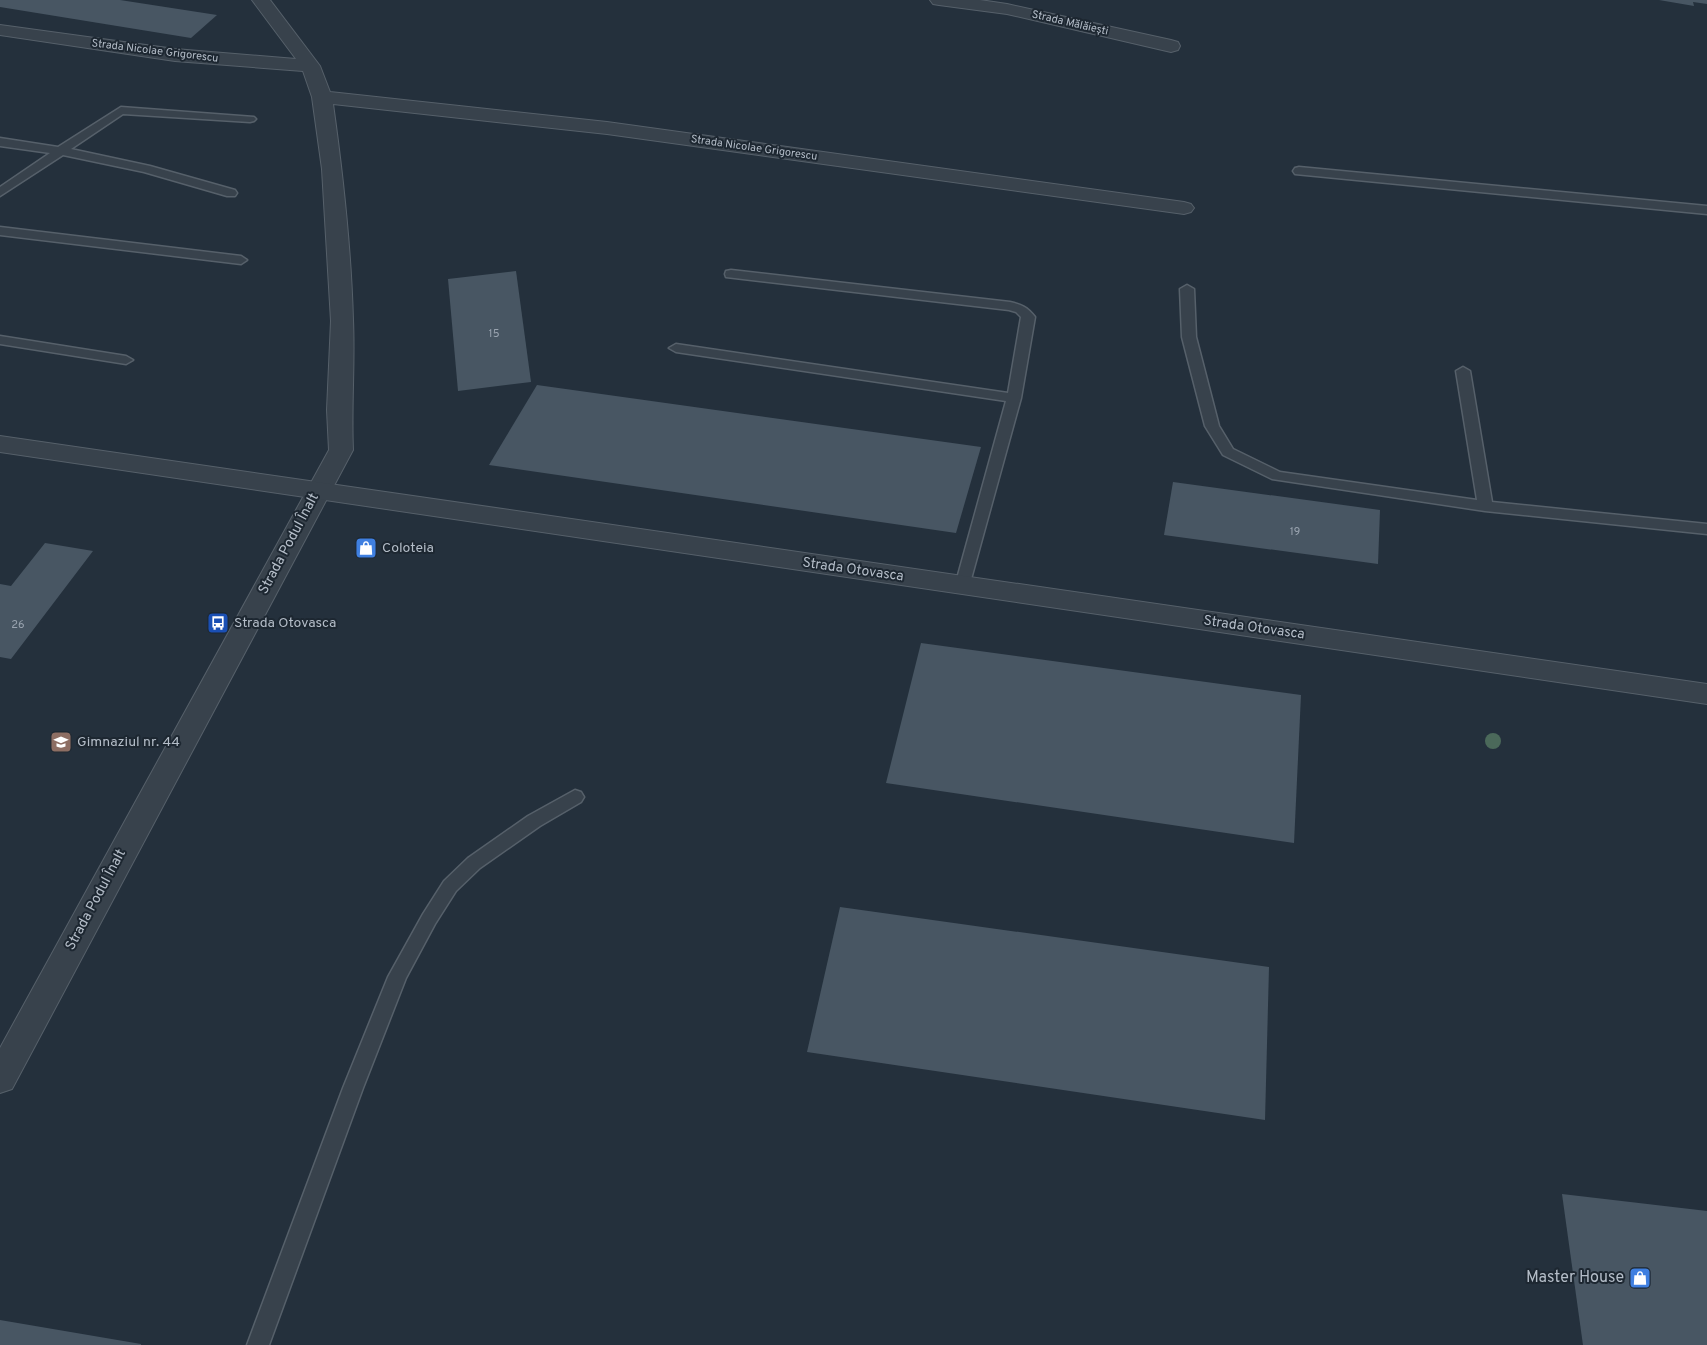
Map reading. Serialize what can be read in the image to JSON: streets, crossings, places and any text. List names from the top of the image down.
{
  "streets": {
    "street": [
      "Strada Mălăiești",
      "Strada Nicolae Grigorescu",
      "Strada Podul Înalt",
      "Strada Otovasca"
    ]
  },
  "crossings": [
    ["Strada Nicolae Grigorescu", "Strada Podul Înalt"],
    ["Strada Podul Înalt", "Strada Otovasca"]
  ],
  "places": {
    "shop": ["Coloteia", "Master House"],
    "bus stop": ["Strada Otovasca"],
    "school or university": ["Gimnaziul nr. 44"]
  },
  "house_numbers": ["15", "19", "26"]
}
